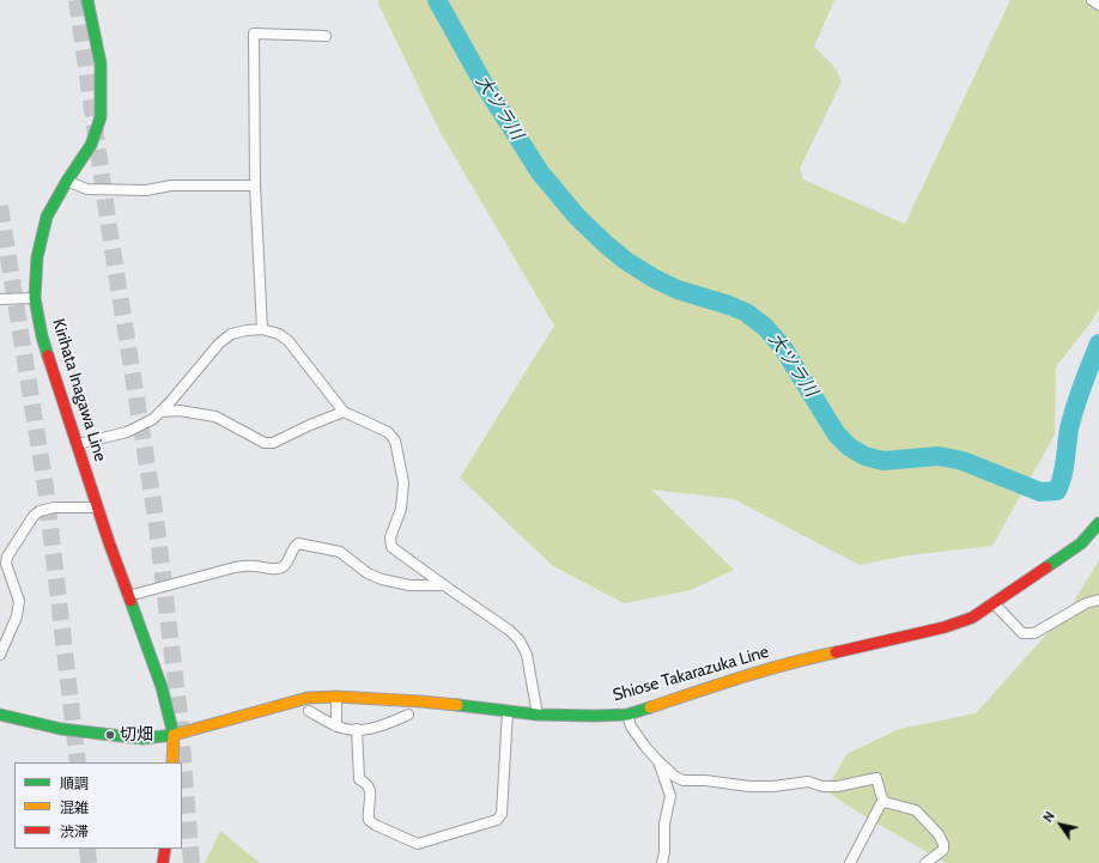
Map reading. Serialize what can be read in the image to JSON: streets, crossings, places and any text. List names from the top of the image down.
{
  "streets": {
    "main road": ["Kirihata Inagawa Line", "Shiose Takarazuka Line"]
  },
  "crossings": [
    ["Kirihata Inagawa Line", "Shiose Takarazuka Line"]
  ],
  "water": ["大ツラ川"],
  "places": ["切畑"],
  "legend": ["順調", "混雑", "渋滞"],
  "north": "top left"
}
